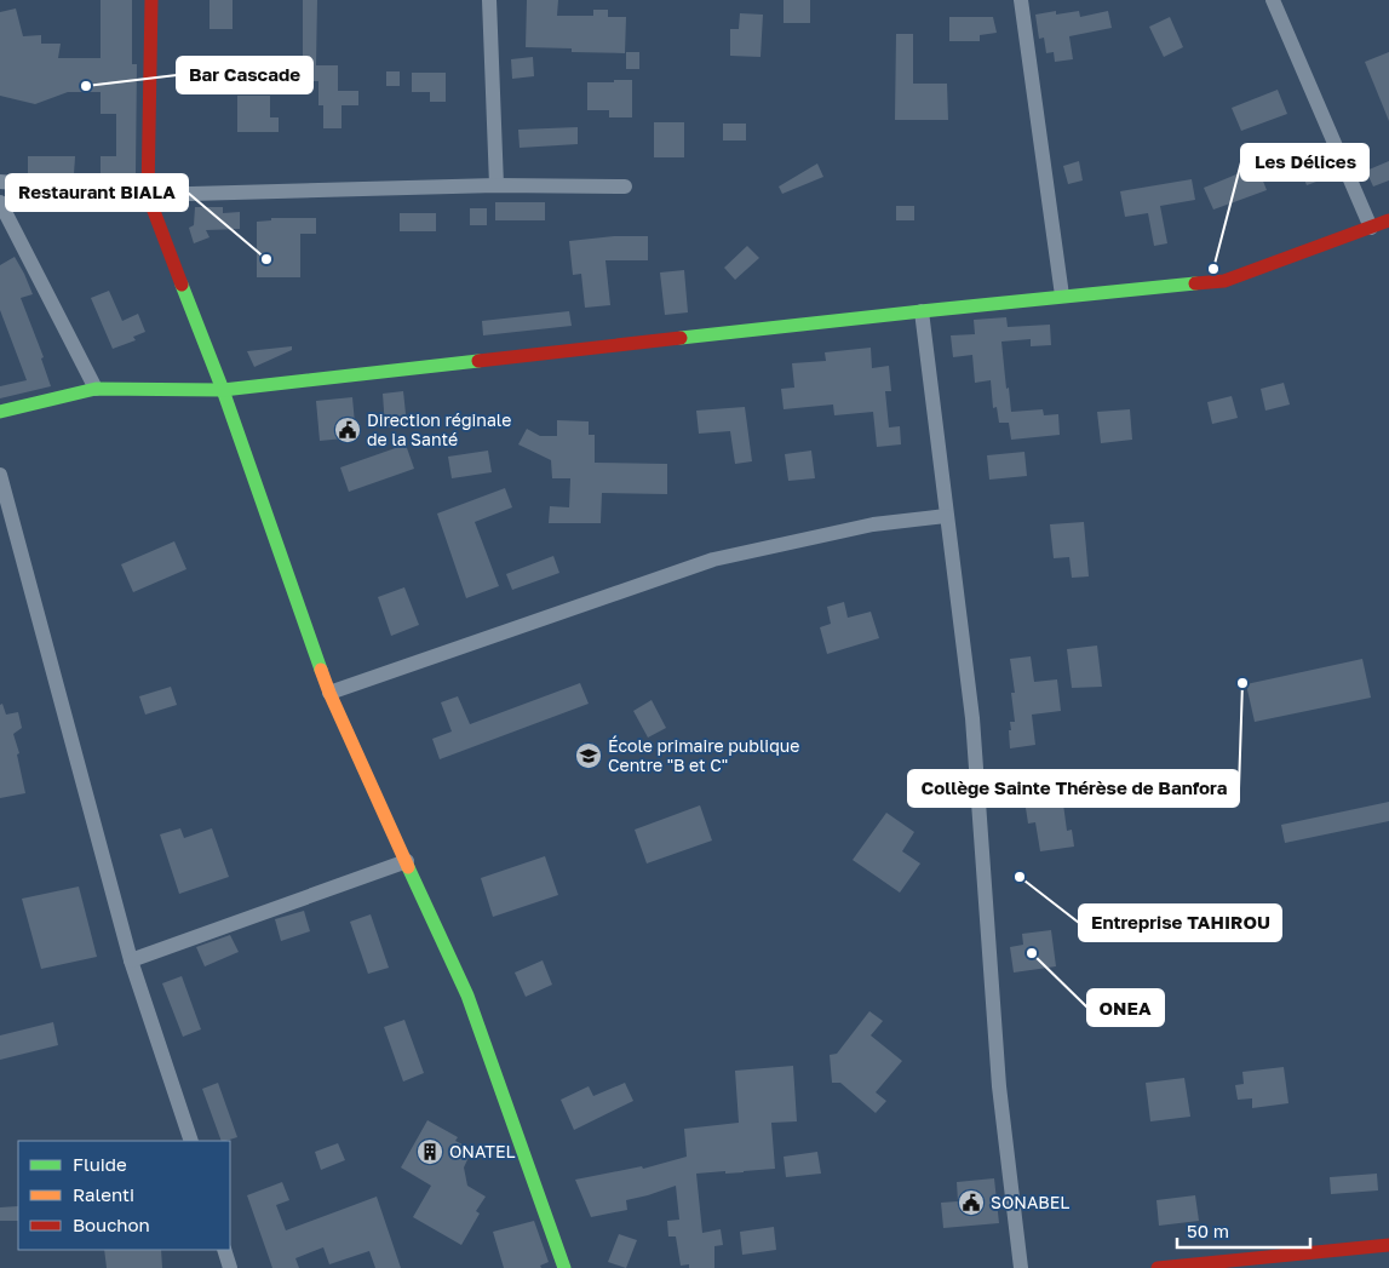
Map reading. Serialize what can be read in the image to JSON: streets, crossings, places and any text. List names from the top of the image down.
{
  "places": {
    "other": [
      "Bar Cascade",
      "Restaurant BIALA",
      "Les Délices",
      "Collège Sainte Thérèse de Banfora",
      "Entreprise TAHIROU",
      "ONEA"
    ],
    "public building": ["Direction réginale de la Santé", "SONABEL"],
    "school or university": ["École primaire publique Centre \"B et C\""],
    "building": ["ONATEL"]
  },
  "legend": ["Fluide", "Ralenti", "Bouchon"],
  "scale_bar": "50 m"
}
